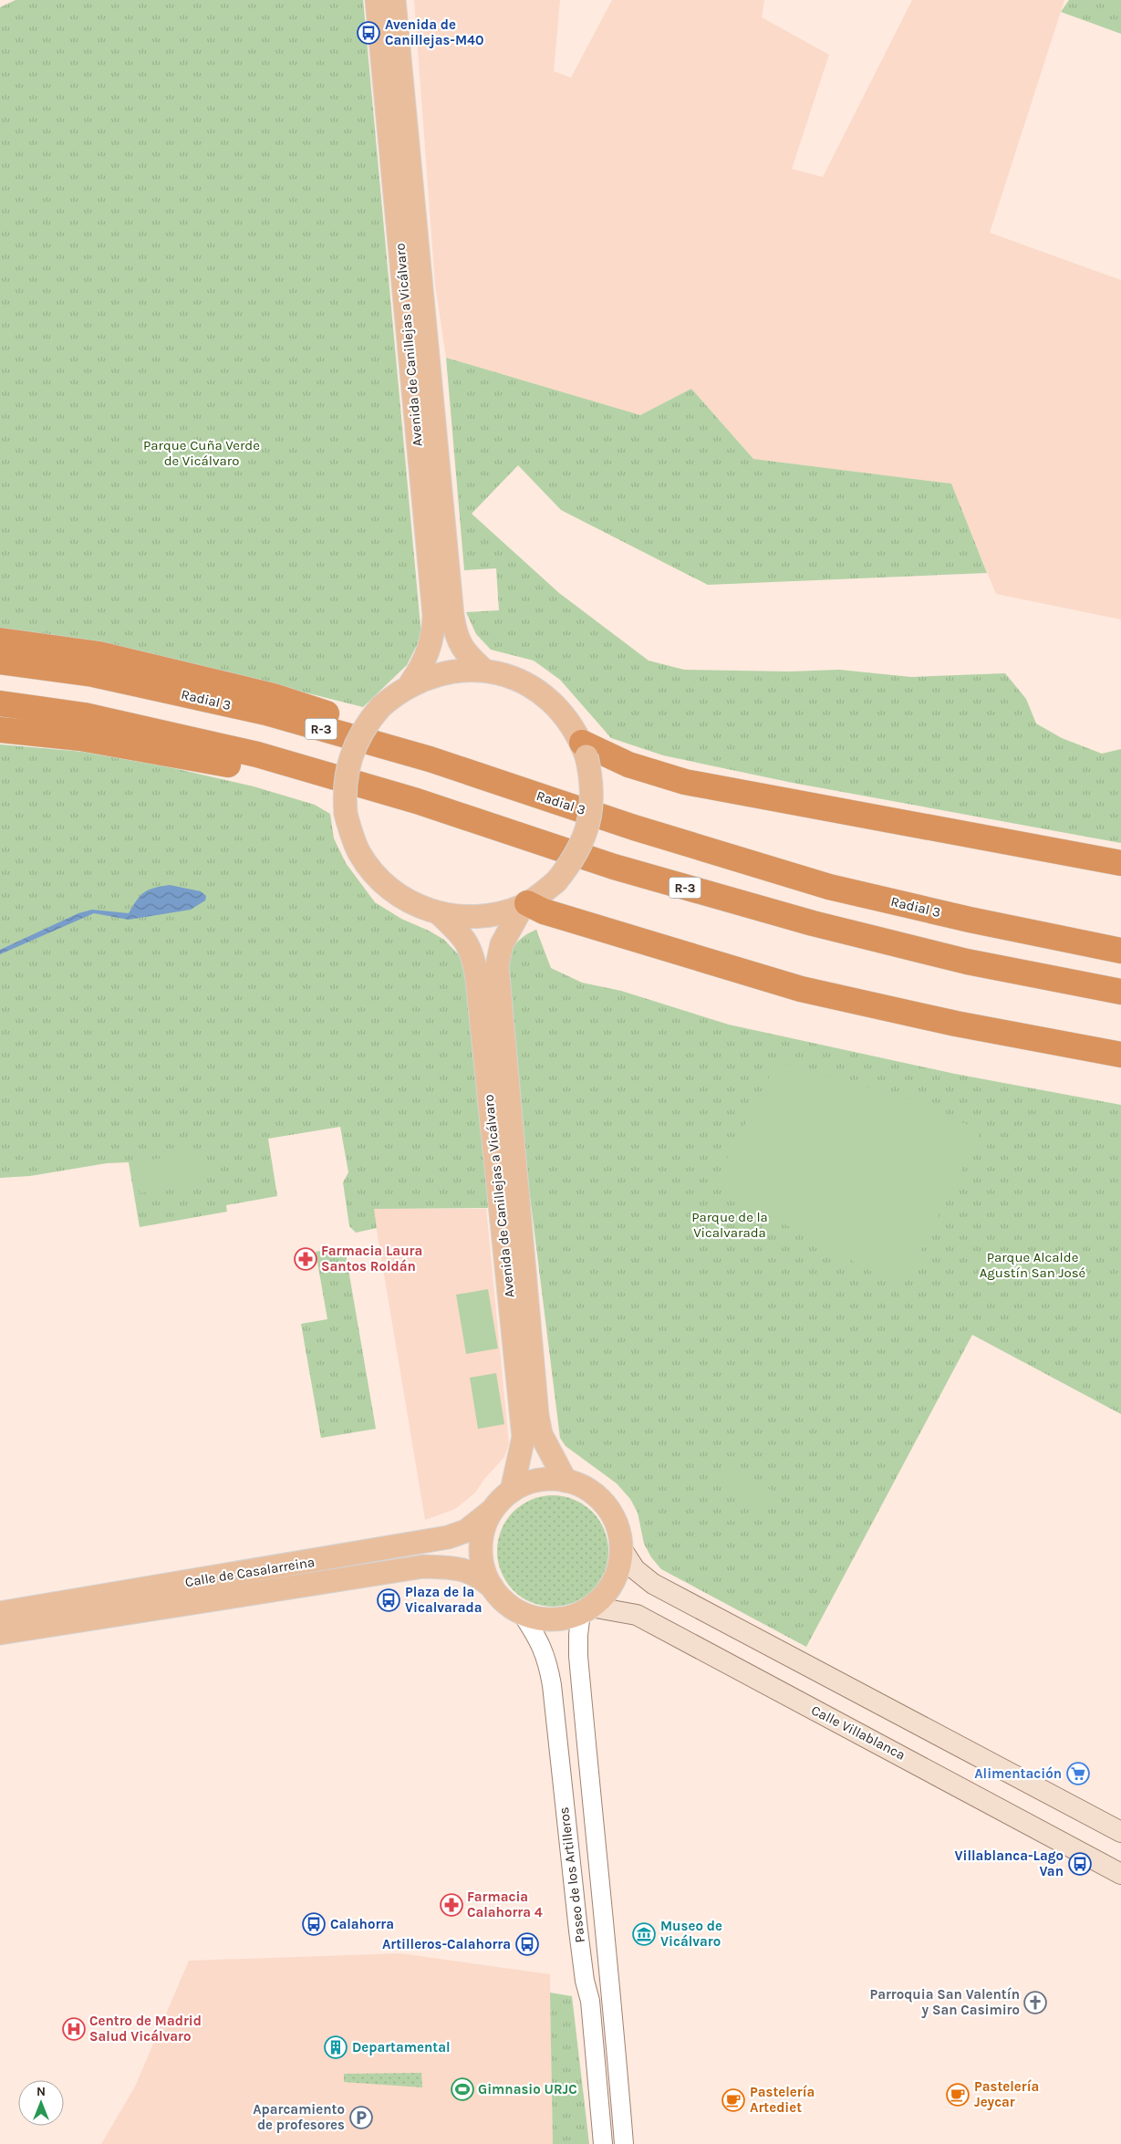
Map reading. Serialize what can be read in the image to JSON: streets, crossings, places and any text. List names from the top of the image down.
{
  "streets": {
    "highway": ["Radial 3", "R-3"],
    "main road": ["Avenida de Canillejas a Vicálvaro", "Calle de Casalarreina", "Calle Villablanca"],
    "street": ["Paseo de los Artilleros"]
  },
  "crossings": [
    ["Avenida de Canillejas a Vicálvaro", "Calle de Casalarreina"],
    ["Avenida de Canillejas a Vicálvaro", "Calle Villablanca"],
    ["Avenida de Canillejas a Vicálvaro", "Paseo de los Artilleros"],
    ["Calle de Casalarreina", "Calle Villablanca"],
    ["Calle de Casalarreina", "Paseo de los Artilleros"],
    ["Calle Villablanca", "Paseo de los Artilleros"]
  ],
  "parks": ["Parque Cuña Verde de Vicálvaro", "Parque de la Vicalvarada", "Parque Alcalde Agustín San José"],
  "places": {
    "bus stop": [
      "Avenida de Canillejas-M40",
      "Plaza de la Vicalvarada",
      "Villablanca-Lago Van",
      "Calahorra",
      "Artilleros-Calahorra"
    ],
    "pharmacy": ["Farmacia Laura Santos Roldán", "Farmacia Calahorra 4"],
    "supermarket": ["Alimentación"],
    "museum": ["Museo de Vicálvaro"],
    "church": ["Parroquia San Valentín y San Casimiro"],
    "hospital": ["Centro de Madrid Salud Vicálvaro"],
    "building": ["Departamental"],
    "sports": ["Gimnasio URJC"],
    "cafe": ["Pastelería Jeycar", "Pastelería Artediet"],
    "parking": ["Aparcamiento de profesores"]
  },
  "north": "top"
}
